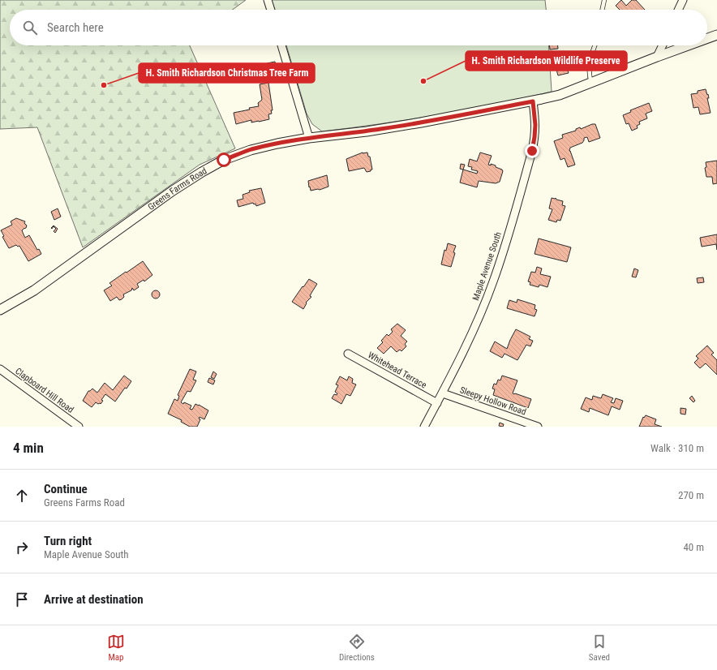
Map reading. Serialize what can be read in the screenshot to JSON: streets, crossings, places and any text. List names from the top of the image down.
{
  "streets": {
    "street": [
      "Greens Farms Road",
      "Maple Avenue South",
      "Whitehead Terrace",
      "Clapboard Hill Road",
      "Sleepy Hollow Road"
    ]
  },
  "crossings": [
    ["Greens Farms Road", "Maple Avenue South"],
    ["Maple Avenue South", "Whitehead Terrace"],
    ["Maple Avenue South", "Sleepy Hollow Road"]
  ],
  "places": ["H. Smith Richardson Wildlife Preserve", "H. Smith Richardson Christmas Tree Farm"],
  "page": {
    "search": "Search here",
    "heading": ["4 min", "Walk · 310 m"],
    "list": [
      ["Continue", "Greens Farms Road", "270 m"],
      ["Turn right", "Maple Avenue South", "40 m"],
      "Arrive at destination"
    ],
    "nav": ["Map", "Directions", "Saved"]
  }
}
